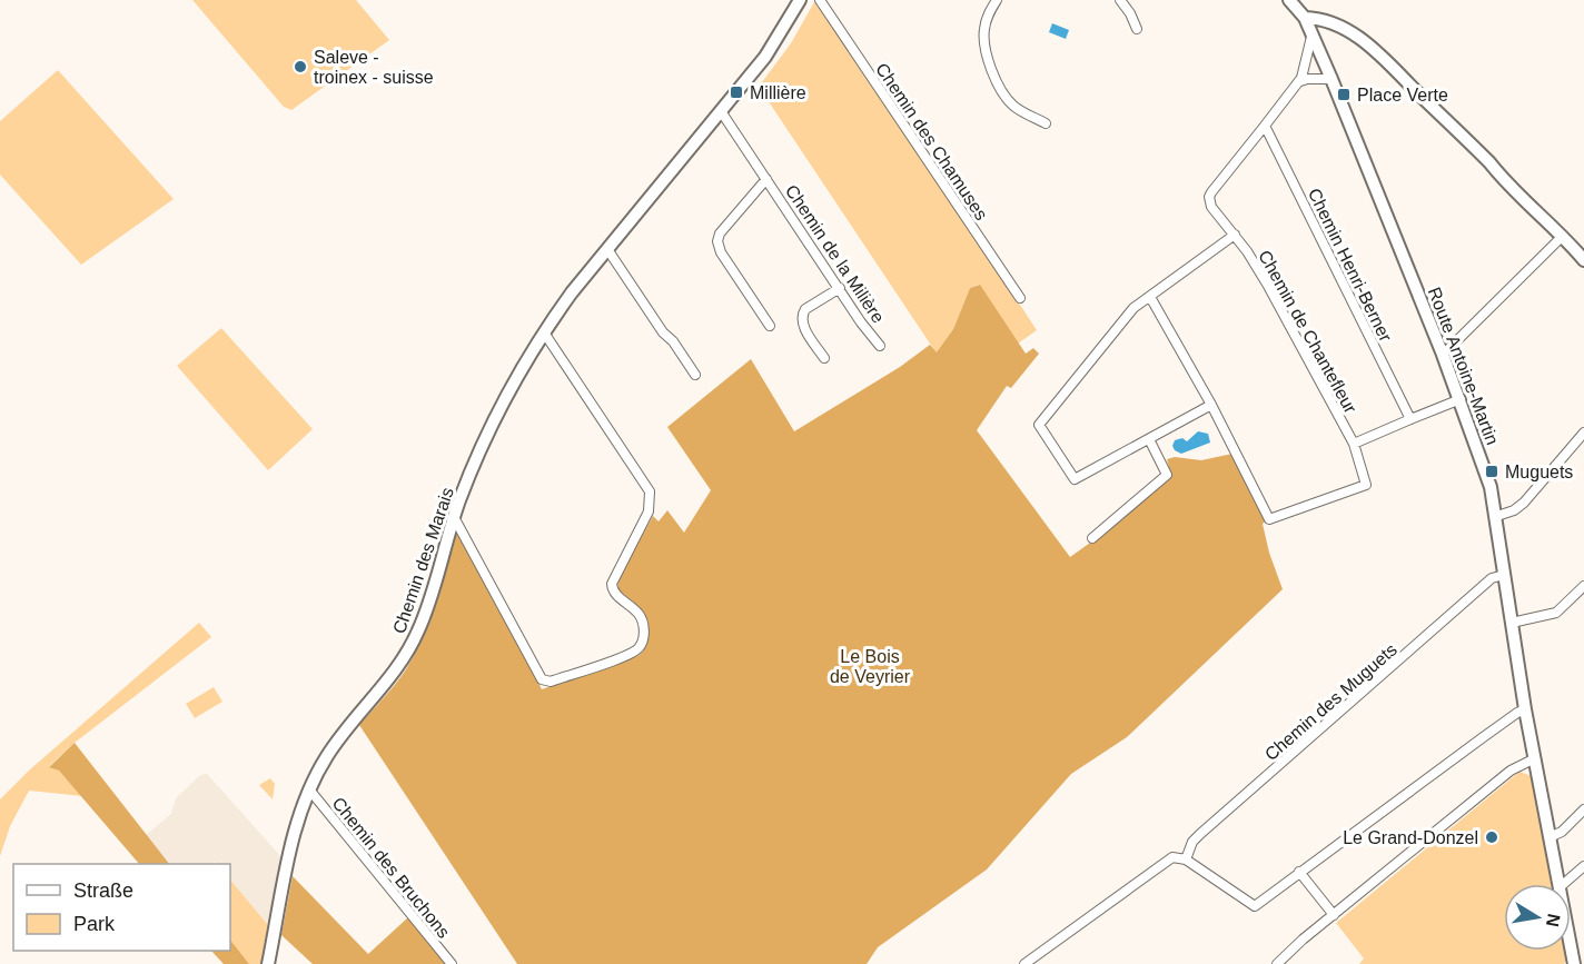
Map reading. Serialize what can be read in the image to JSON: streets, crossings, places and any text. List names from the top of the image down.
{
  "streets": {
    "street": [
      "Chemin des Chamuses",
      "Chemin de la Milière",
      "Chemin Henri-Berner",
      "Chemin de Chantefleur",
      "Route Antoine-Martin",
      "Chemin des Marais",
      "Chemin des Muguets",
      "Chemin des Bruchons"
    ]
  },
  "crossings": [
    ["Chemin de la Milière", "Chemin des Marais"],
    ["Chemin Henri-Berner", "Chemin de Chantefleur"],
    ["Route Antoine-Martin", "Chemin des Muguets"],
    ["Chemin des Marais", "Chemin des Bruchons"]
  ],
  "parks": ["Le Bois de Veyrier"],
  "places": {
    "other": ["Saleve - troinex - suisse", "Le Grand-Donzel"],
    "transit": ["Millière", "Place Verte", "Muguets"]
  },
  "legend": ["Straße", "Park"],
  "north": "right"
}
